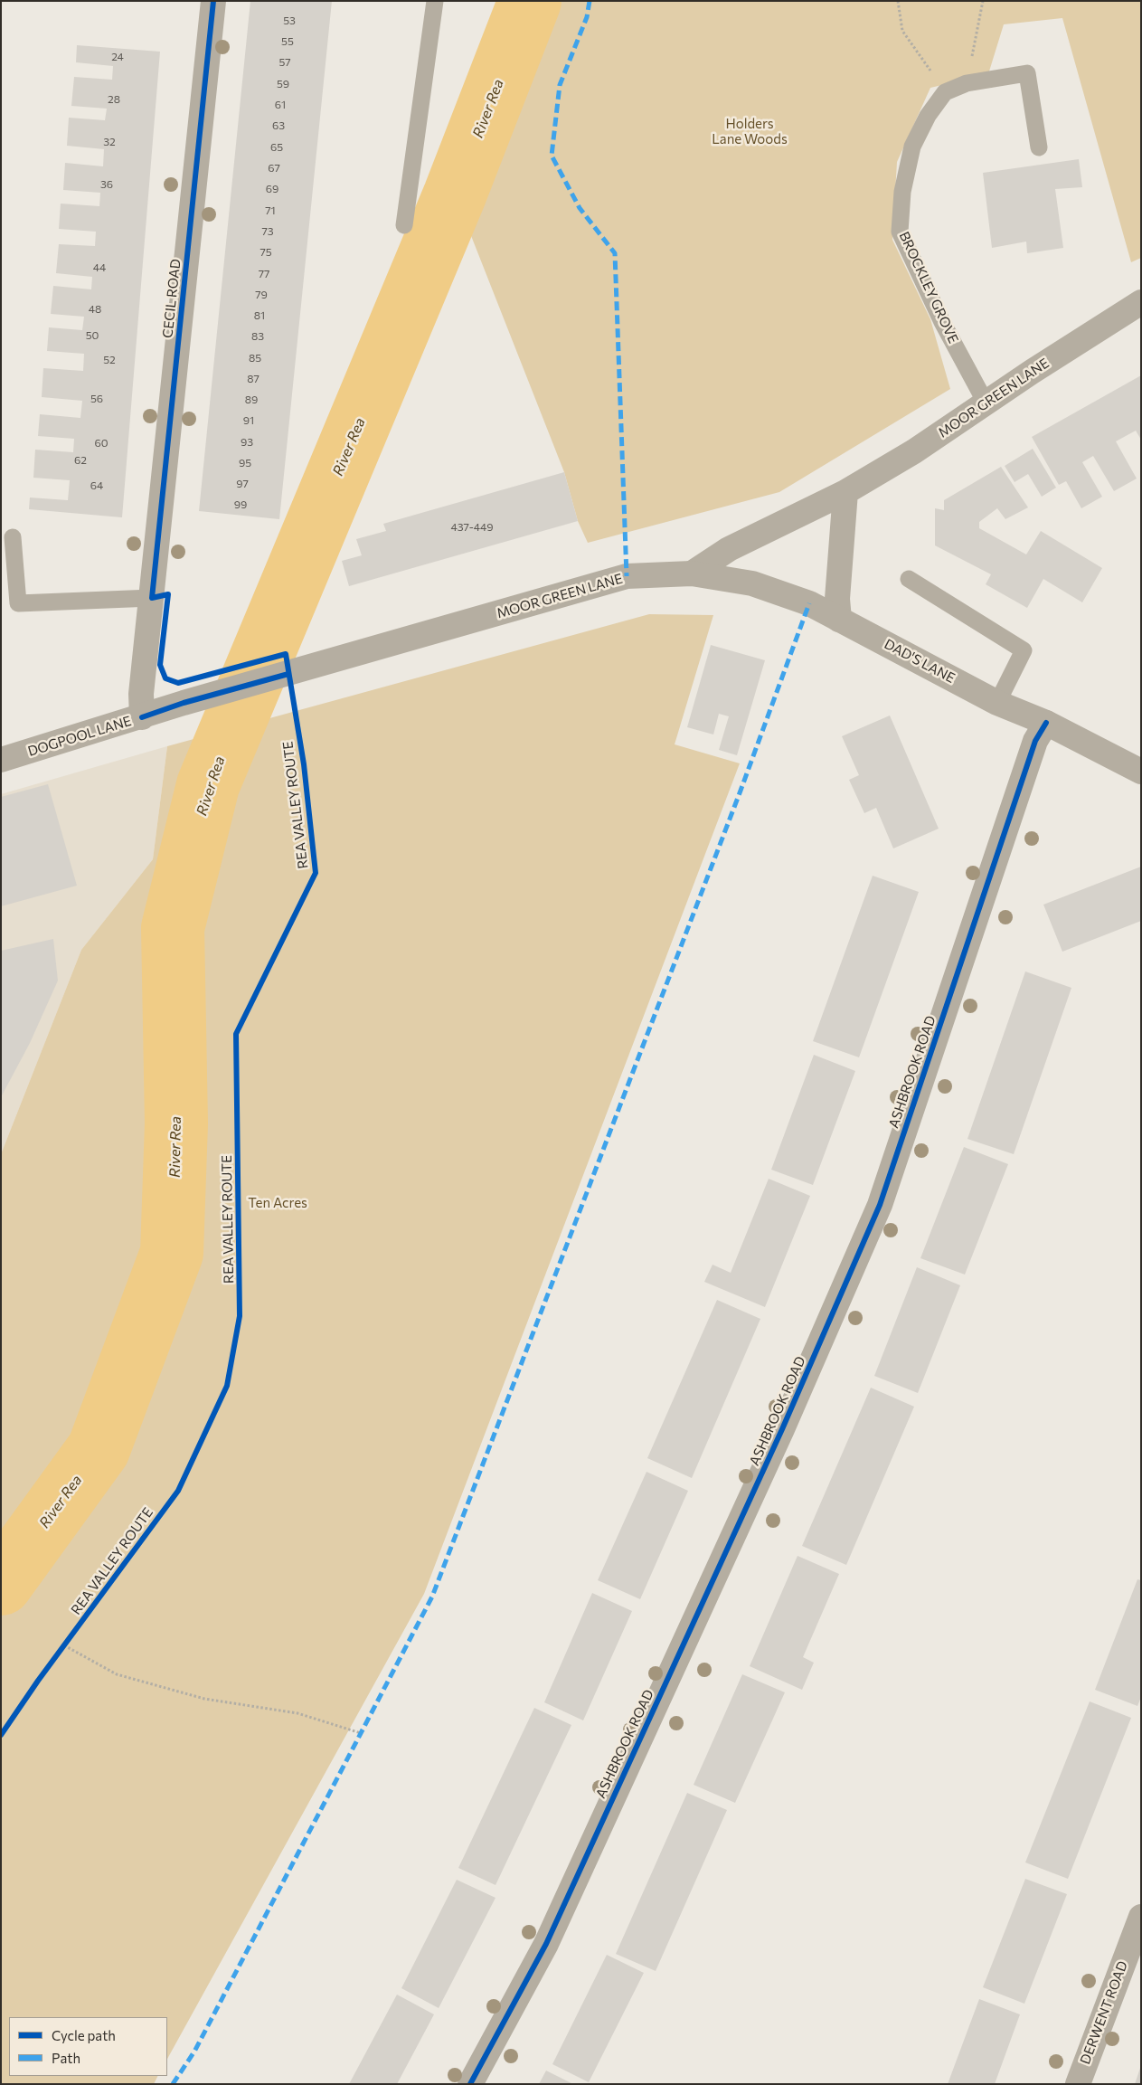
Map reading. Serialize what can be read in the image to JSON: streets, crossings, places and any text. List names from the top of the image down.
{
  "streets": {
    "street": [
      "CECIL ROAD",
      "MOOR GREEN LANE",
      "DAD'S LANE",
      "DOGPOOL LANE",
      "ASHBROOK ROAD",
      "DERWENT ROAD"
    ],
    "lane": ["BROCKLEY GROVE"],
    "cycle path": ["REA VALLEY ROUTE"]
  },
  "crossings": [
    ["BROCKLEY GROVE", "MOOR GREEN LANE"],
    ["CECIL ROAD", "DOGPOOL LANE"],
    ["MOOR GREEN LANE", "DAD'S LANE"],
    ["MOOR GREEN LANE", "DOGPOOL LANE"],
    ["DAD'S LANE", "ASHBROOK ROAD"]
  ],
  "water": ["River Rea"],
  "parks": ["Holders Lane Woods", "Ten Acres"],
  "house_numbers": [
    "53",
    "55",
    "24",
    "57",
    "59",
    "28",
    "61",
    "63",
    "32",
    "65",
    "67",
    "36",
    "69",
    "71",
    "73",
    "75",
    "44",
    "77",
    "79",
    "48",
    "81",
    "50",
    "83",
    "85",
    "52",
    "87",
    "56",
    "89",
    "91",
    "93",
    "60",
    "62",
    "95",
    "97",
    "64",
    "99",
    "437-449"
  ],
  "legend": ["Cycle path", "Path"]
}
